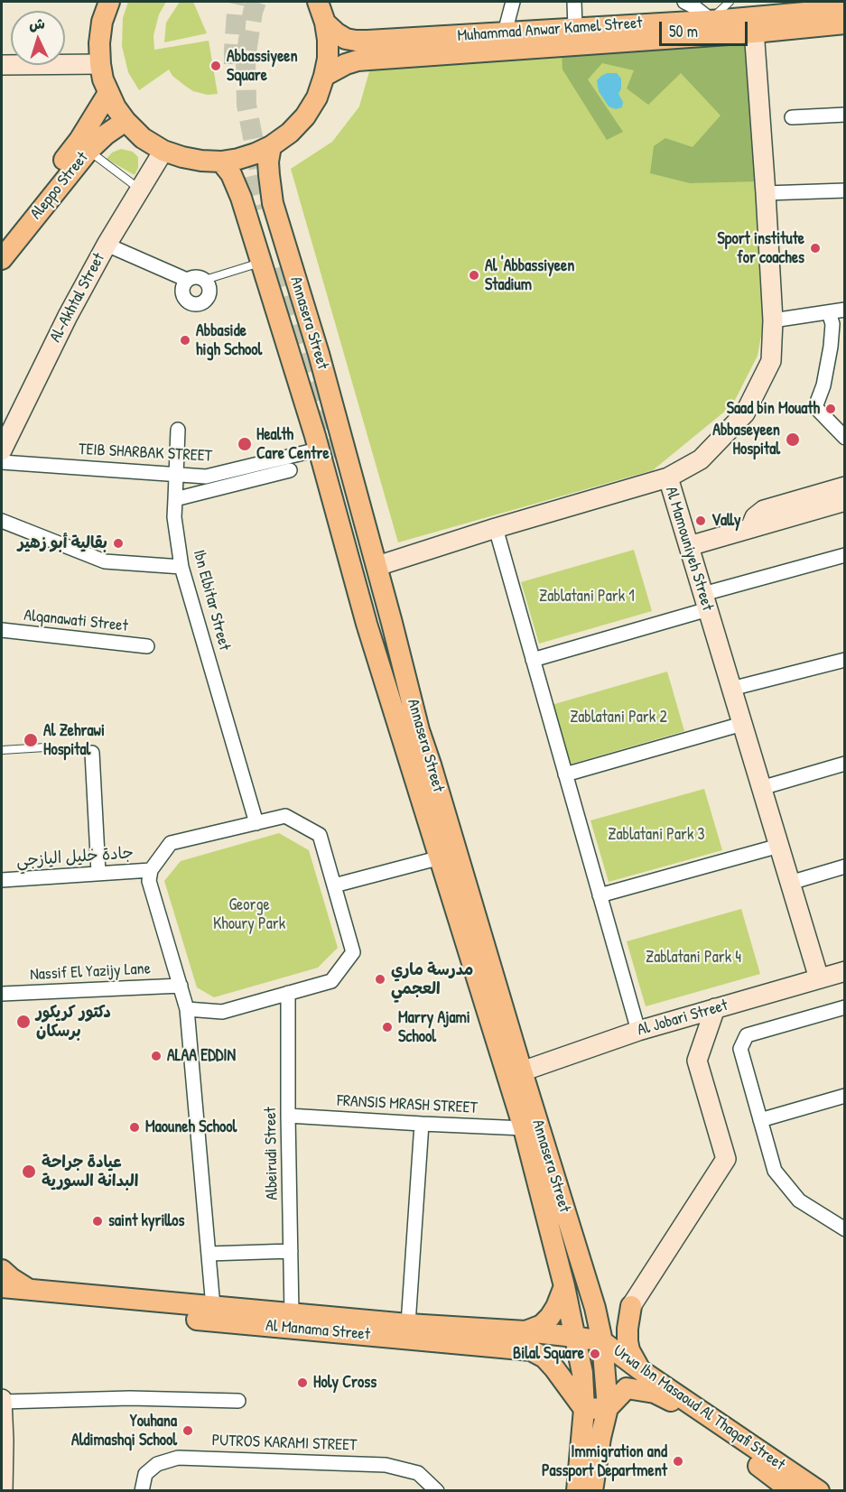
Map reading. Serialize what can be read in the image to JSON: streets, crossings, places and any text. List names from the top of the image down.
{
  "streets": {
    "main road": [
      "Muhammad Anwar Kamel Street",
      "Aleppo Street",
      "Annasera Street",
      "Al Manama Street",
      "Urwa Ibn Masaoud Al Thaqafi Street"
    ],
    "street": [
      "Al-Akhtal Street",
      "TEIB SHARBAK STREET",
      "Al Mamouniyeh Street",
      "Ibn Elbitar Street",
      "Alqanawati Street",
      "جادة خليل اليازجي",
      "Nassif El Yazijy Lane",
      "Al Jobari Street",
      "FRANSIS MRASH STREET",
      "Albeirudi Street",
      "PUTROS KARAMI STREET"
    ]
  },
  "crossings": [
    ["Muhammad Anwar Kamel Street", "Al Mamouniyeh Street"],
    ["Annasera Street", "TEIB SHARBAK STREET"],
    ["Annasera Street", "Al Jobari Street"],
    ["Annasera Street", "FRANSIS MRASH STREET"],
    ["Annasera Street", "Al Manama Street"],
    ["Annasera Street", "Urwa Ibn Masaoud Al Thaqafi Street"],
    ["TEIB SHARBAK STREET", "Ibn Elbitar Street"],
    ["Al Mamouniyeh Street", "Al Jobari Street"],
    ["FRANSIS MRASH STREET", "Albeirudi Street"],
    ["Albeirudi Street", "Al Manama Street"],
    ["Al Manama Street", "Urwa Ibn Masaoud Al Thaqafi Street"]
  ],
  "parks": [
    "Zablatani Park 1",
    "Zablatani Park 2",
    "Zablatani Park 3",
    "George Khoury Park",
    "Zablatani Park 4"
  ],
  "places": [
    "Abbassiyeen Square",
    "Sport institute for coaches",
    "Al 'Abbassiyeen Stadium",
    "Abbaside high School",
    "Saad bin Mouath",
    "Abbaseyeen Hospital",
    "Health Care Centre",
    "Vally",
    "بقالية أبو زهير",
    "Al Zehrawi Hospital",
    "مدرسة ماري العجمي",
    "دكتور كريكور برسكان",
    "Marry Ajami School",
    "ALAA EDDIN",
    "Maouneh School",
    "عيادة جراحة البدانة السورية",
    "saint kyrillos",
    "Bilal Square",
    "Holy Cross",
    "Youhana Aldimashqi School",
    "Immigration and Passport Department"
  ],
  "scale_bar": "50 m",
  "north": "top"
}
